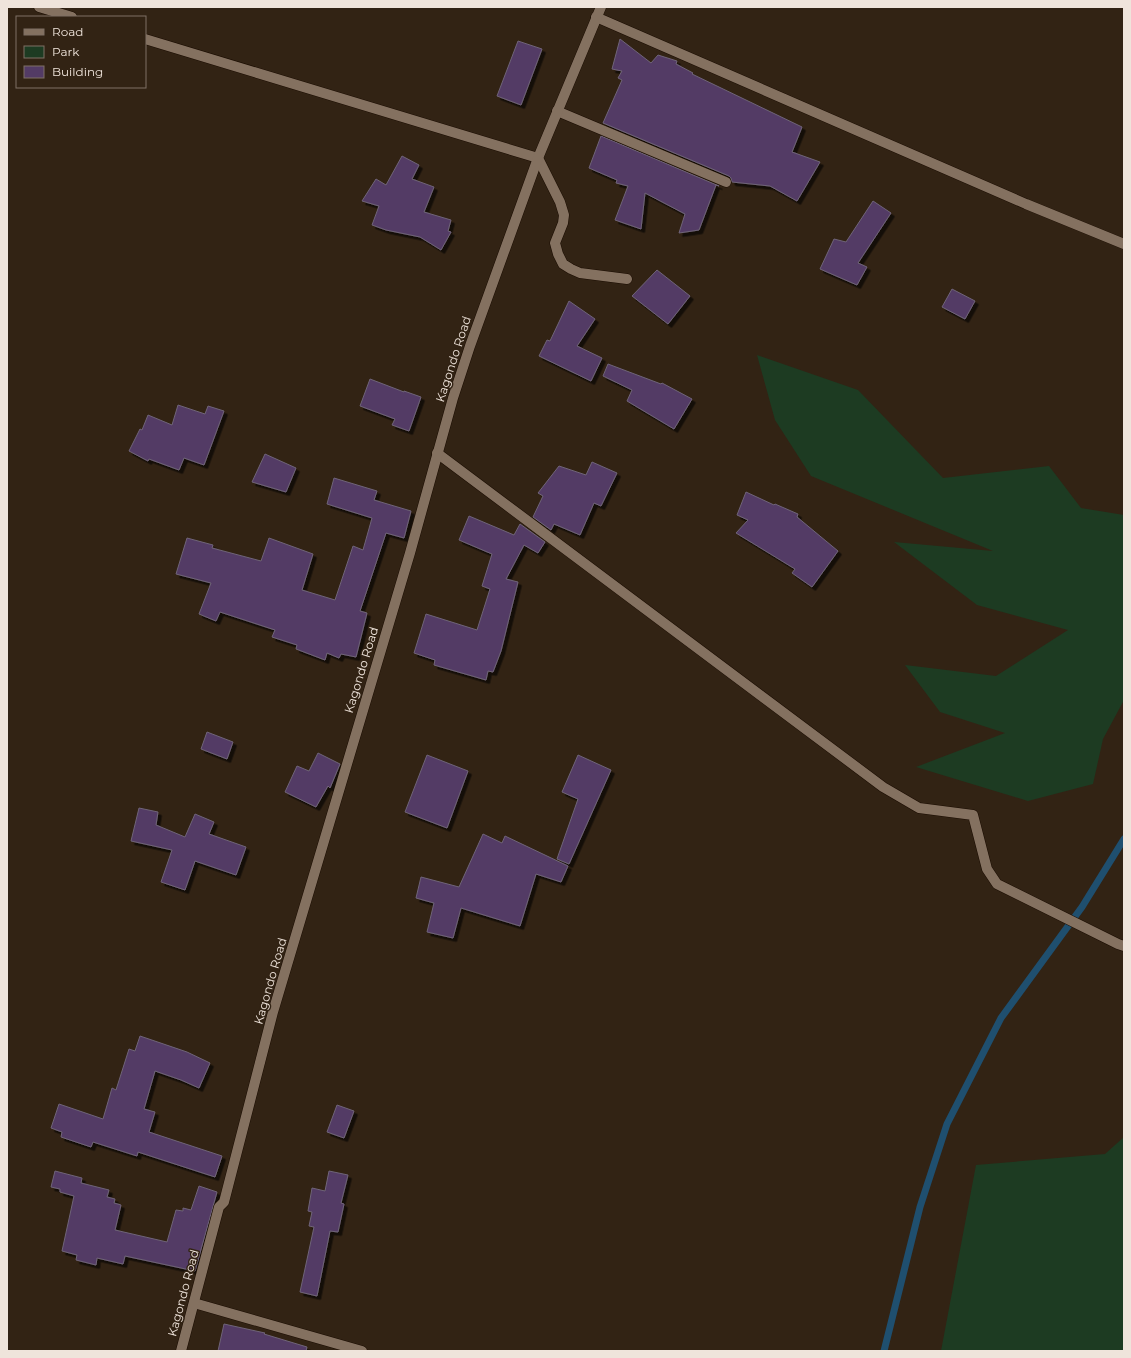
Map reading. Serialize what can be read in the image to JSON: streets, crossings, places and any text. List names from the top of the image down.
{
  "streets": {
    "street": ["Kagondo Road"]
  },
  "legend": ["Road", "Park", "Building"]
}
